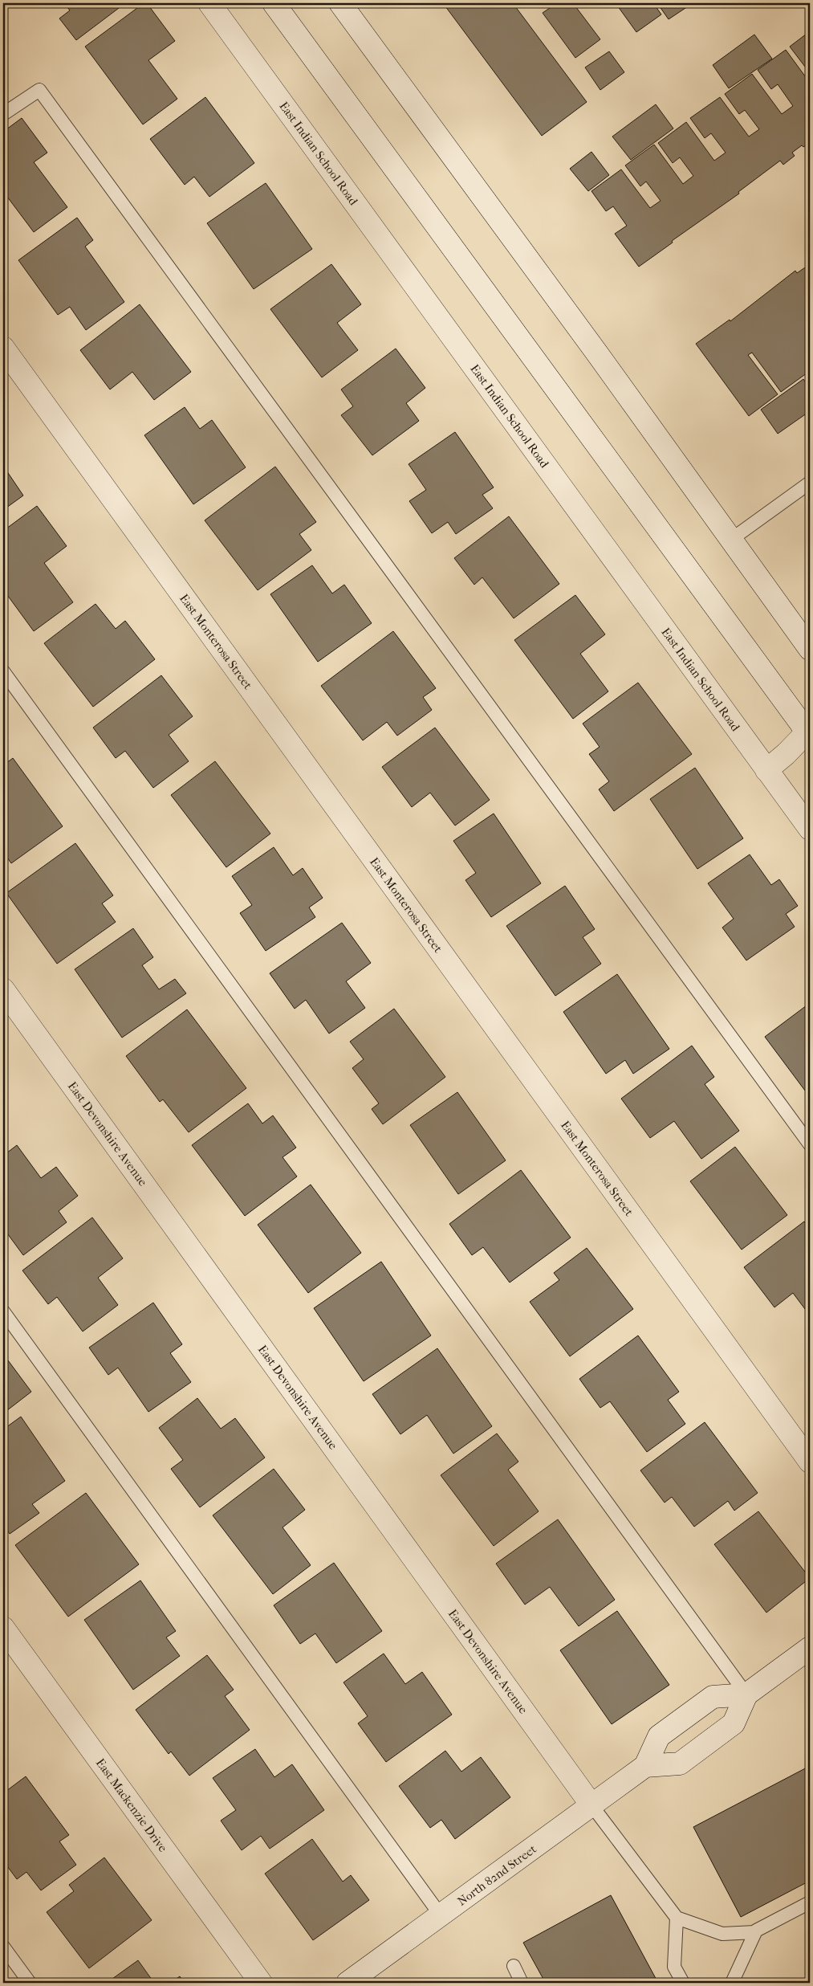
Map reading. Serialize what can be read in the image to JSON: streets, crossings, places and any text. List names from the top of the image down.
{
  "streets": {
    "street": [
      "East Indian School Road",
      "East Monterosa Street",
      "East Devonshire Avenue",
      "East Mackenzie Drive",
      "North 82nd Street"
    ]
  },
  "crossings": [
    ["East Devonshire Avenue", "North 82nd Street"]
  ]
}
